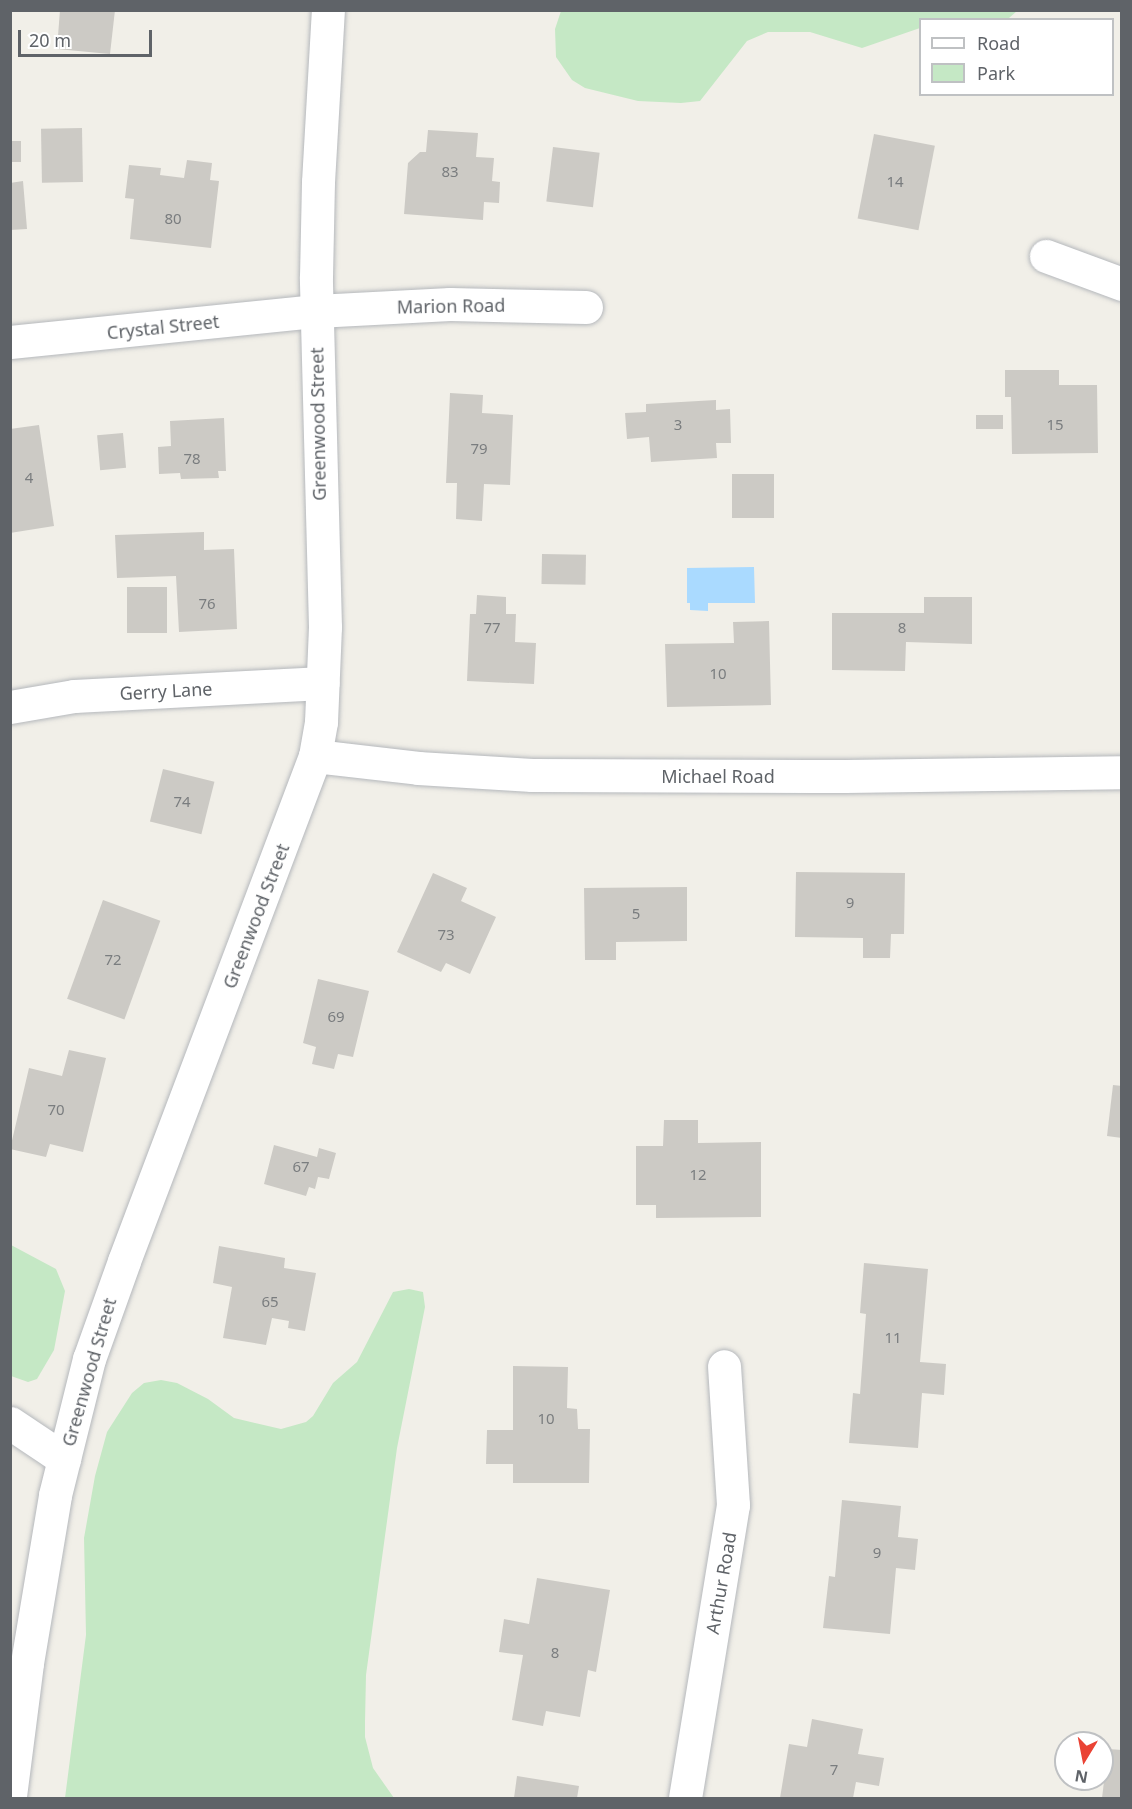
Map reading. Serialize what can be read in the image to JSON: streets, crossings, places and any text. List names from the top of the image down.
{
  "streets": {
    "street": [
      "Marion Road",
      "Crystal Street",
      "Greenwood Street",
      "Gerry Lane",
      "Michael Road",
      "Arthur Road"
    ]
  },
  "crossings": [
    ["Marion Road", "Crystal Street"],
    ["Marion Road", "Greenwood Street"],
    ["Crystal Street", "Greenwood Street"],
    ["Greenwood Street", "Gerry Lane"],
    ["Greenwood Street", "Michael Road"]
  ],
  "house_numbers": [
    "83",
    "14",
    "80",
    "3",
    "15",
    "79",
    "78",
    "4",
    "76",
    "77",
    "8",
    "10",
    "74",
    "9",
    "5",
    "73",
    "72",
    "69",
    "70",
    "67",
    "12",
    "65",
    "11",
    "10",
    "9",
    "8",
    "7"
  ],
  "legend": ["Road", "Park"],
  "scale_bar": "20 m",
  "north": "bottom"
}
